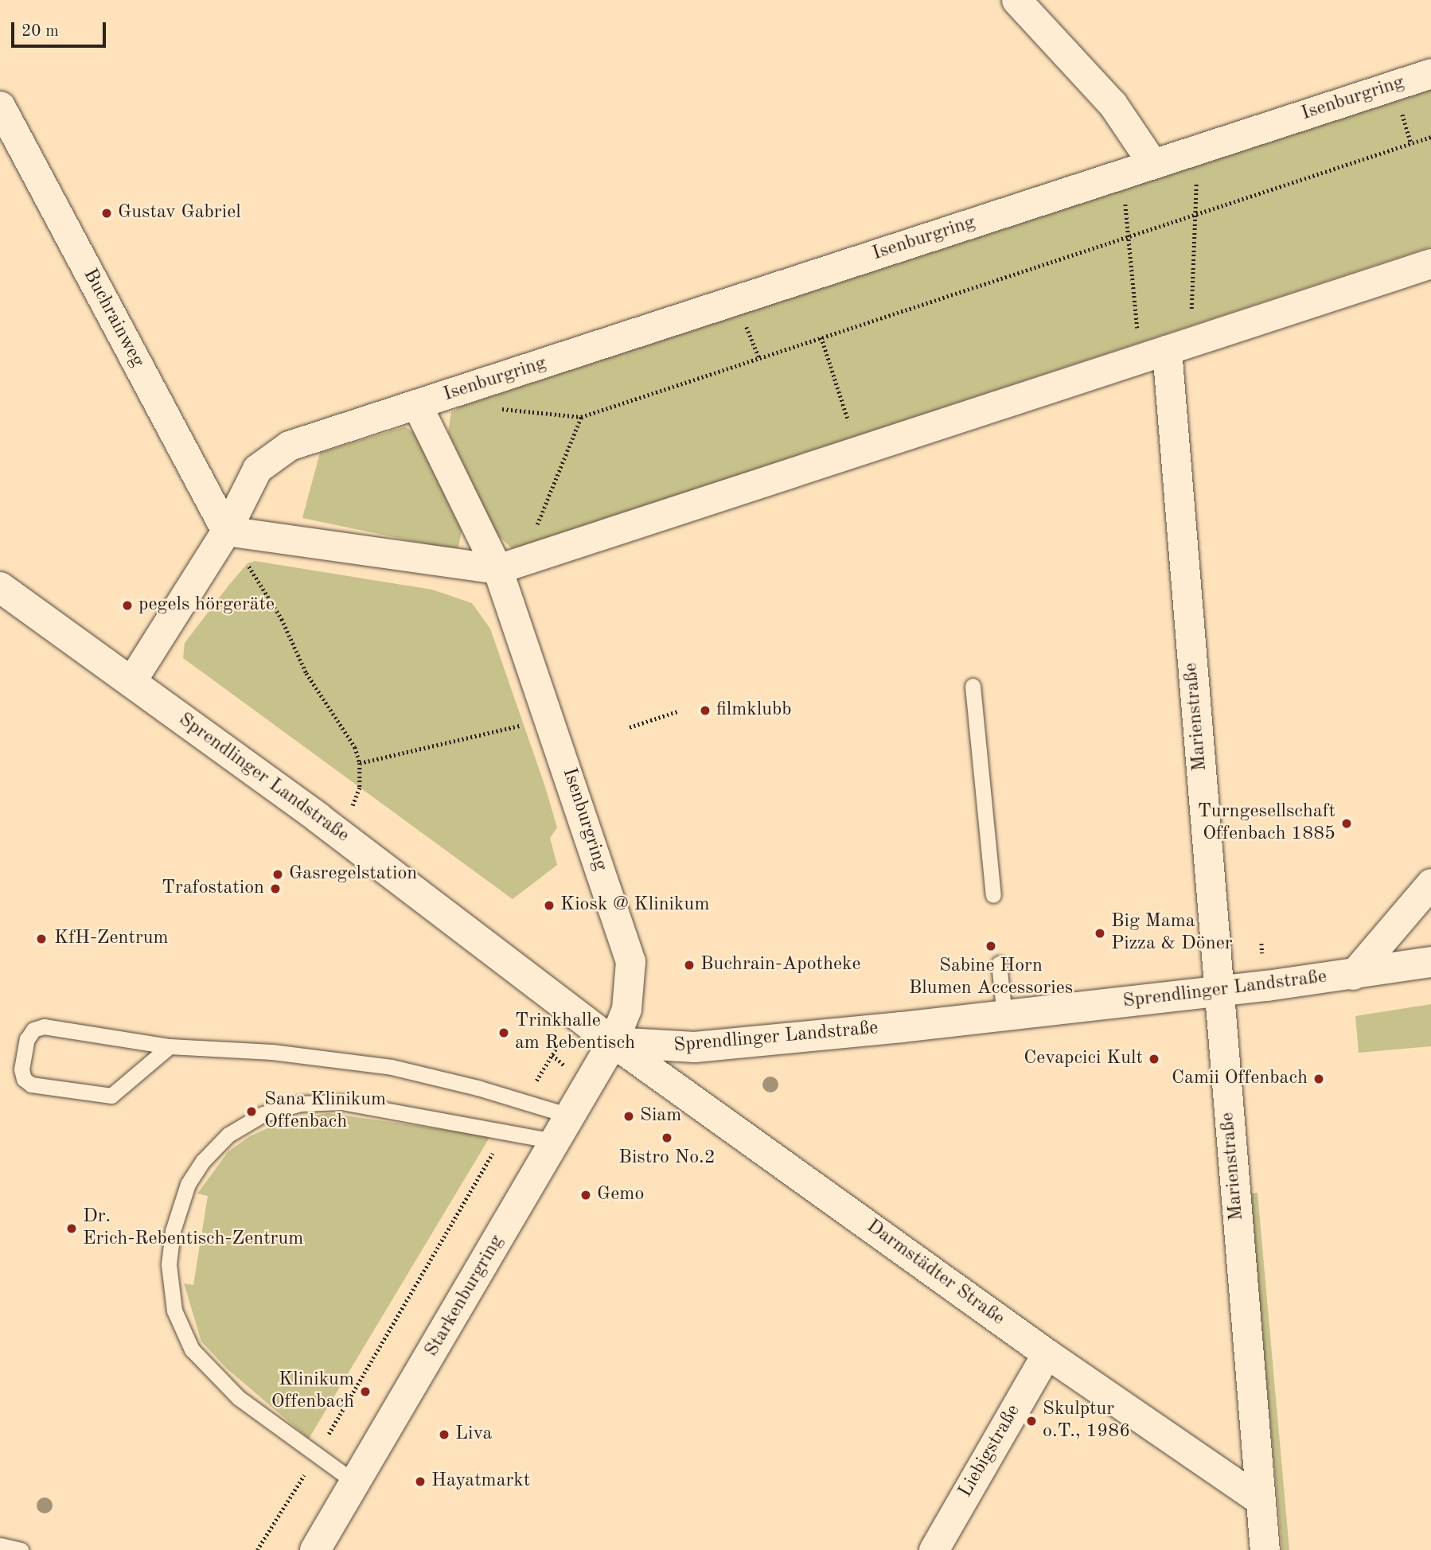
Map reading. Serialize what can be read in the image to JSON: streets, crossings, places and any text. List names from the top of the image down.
{
  "streets": {
    "main road": ["Sprendlinger Landstraße", "Starkenburgring"],
    "street": [
      "Isenburgring",
      "Buchrainweg",
      "Marienstraße",
      "Darmstädter Straße",
      "Liebigstraße"
    ]
  },
  "crossings": [
    ["Isenburgring", "Buchrainweg"],
    ["Isenburgring", "Sprendlinger Landstraße"],
    ["Isenburgring", "Darmstädter Straße"],
    ["Isenburgring", "Starkenburgring"],
    ["Marienstraße", "Sprendlinger Landstraße"],
    ["Marienstraße", "Darmstädter Straße"],
    ["Sprendlinger Landstraße", "Darmstädter Straße"],
    ["Sprendlinger Landstraße", "Starkenburgring"],
    ["Darmstädter Straße", "Starkenburgring"],
    ["Darmstädter Straße", "Liebigstraße"]
  ],
  "places": [
    "Gustav Gabriel",
    "pegels hörgeräte",
    "filmklubb",
    "Turngesellschaft Offenbach 1885",
    "Gasregelstation",
    "Trafostation",
    "Kiosk @ Klinikum",
    "Big Mama Pizza & Döner",
    "KfH-Zentrum",
    "Sabine Horn Blumen Accessories",
    "Buchrain-Apotheke",
    "Trinkhalle am Rebentisch",
    "Cevapcici Kult",
    "Camii Offenbach",
    "Sana Klinikum Offenbach",
    "Siam",
    "Bistro No.2",
    "Gemo",
    "Dr. Erich-Rebentisch-Zentrum",
    "Klinikum Offenbach",
    "Skulptur o.T., 1986",
    "Liva",
    "Hayatmarkt"
  ],
  "scale_bar": "20 m"
}
